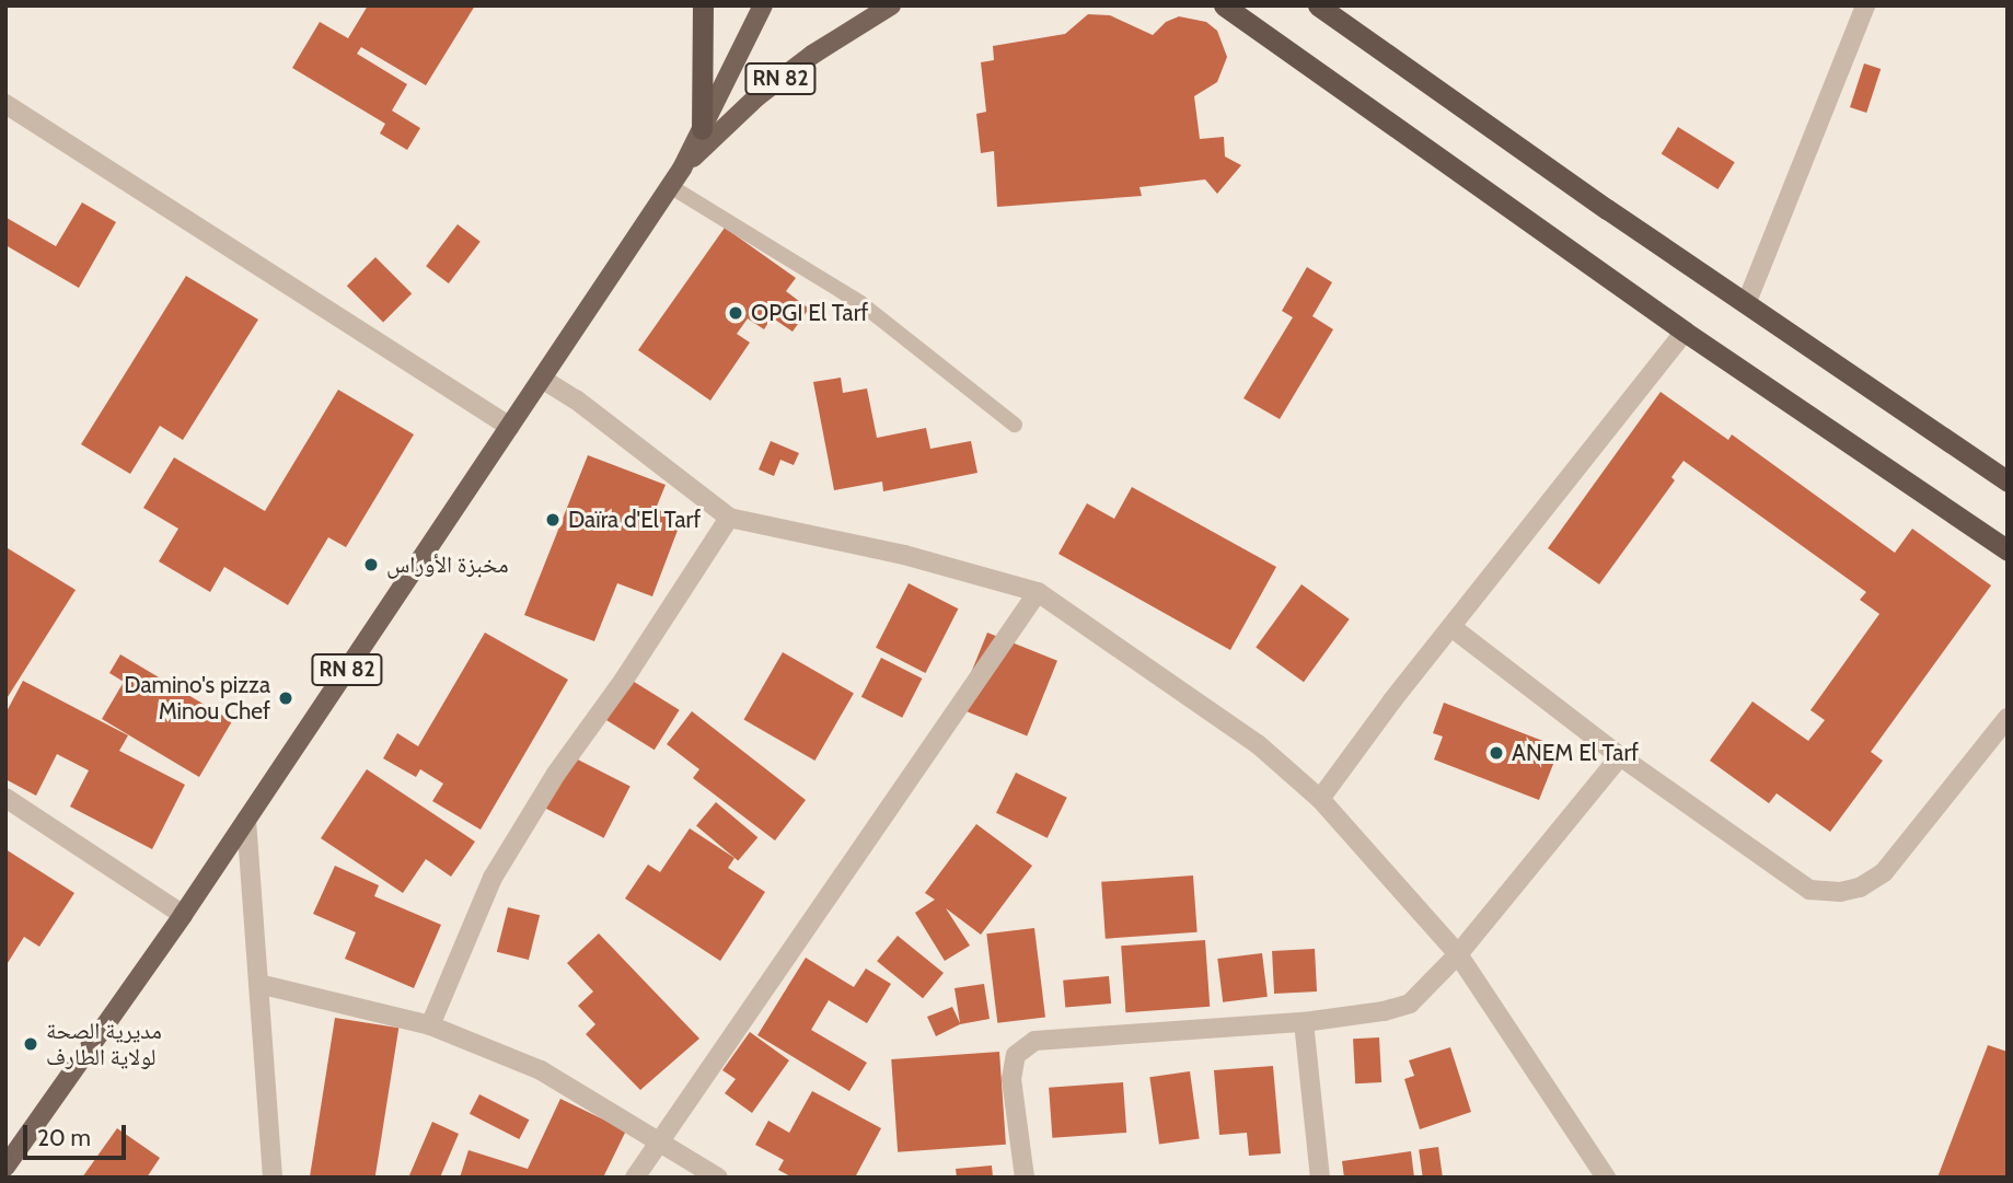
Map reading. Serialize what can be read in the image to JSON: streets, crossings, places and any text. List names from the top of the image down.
{
  "streets": {
    "main road": ["RN 82"]
  },
  "places": [
    "OPGI El Tarf",
    "Daïra d'El Tarf",
    "مخبزة الأوراس",
    "Damino's pizza Minou Chef",
    "ANEM El Tarf",
    "مديرية الصحة لولاية الطارف"
  ],
  "scale_bar": "20 m"
}
